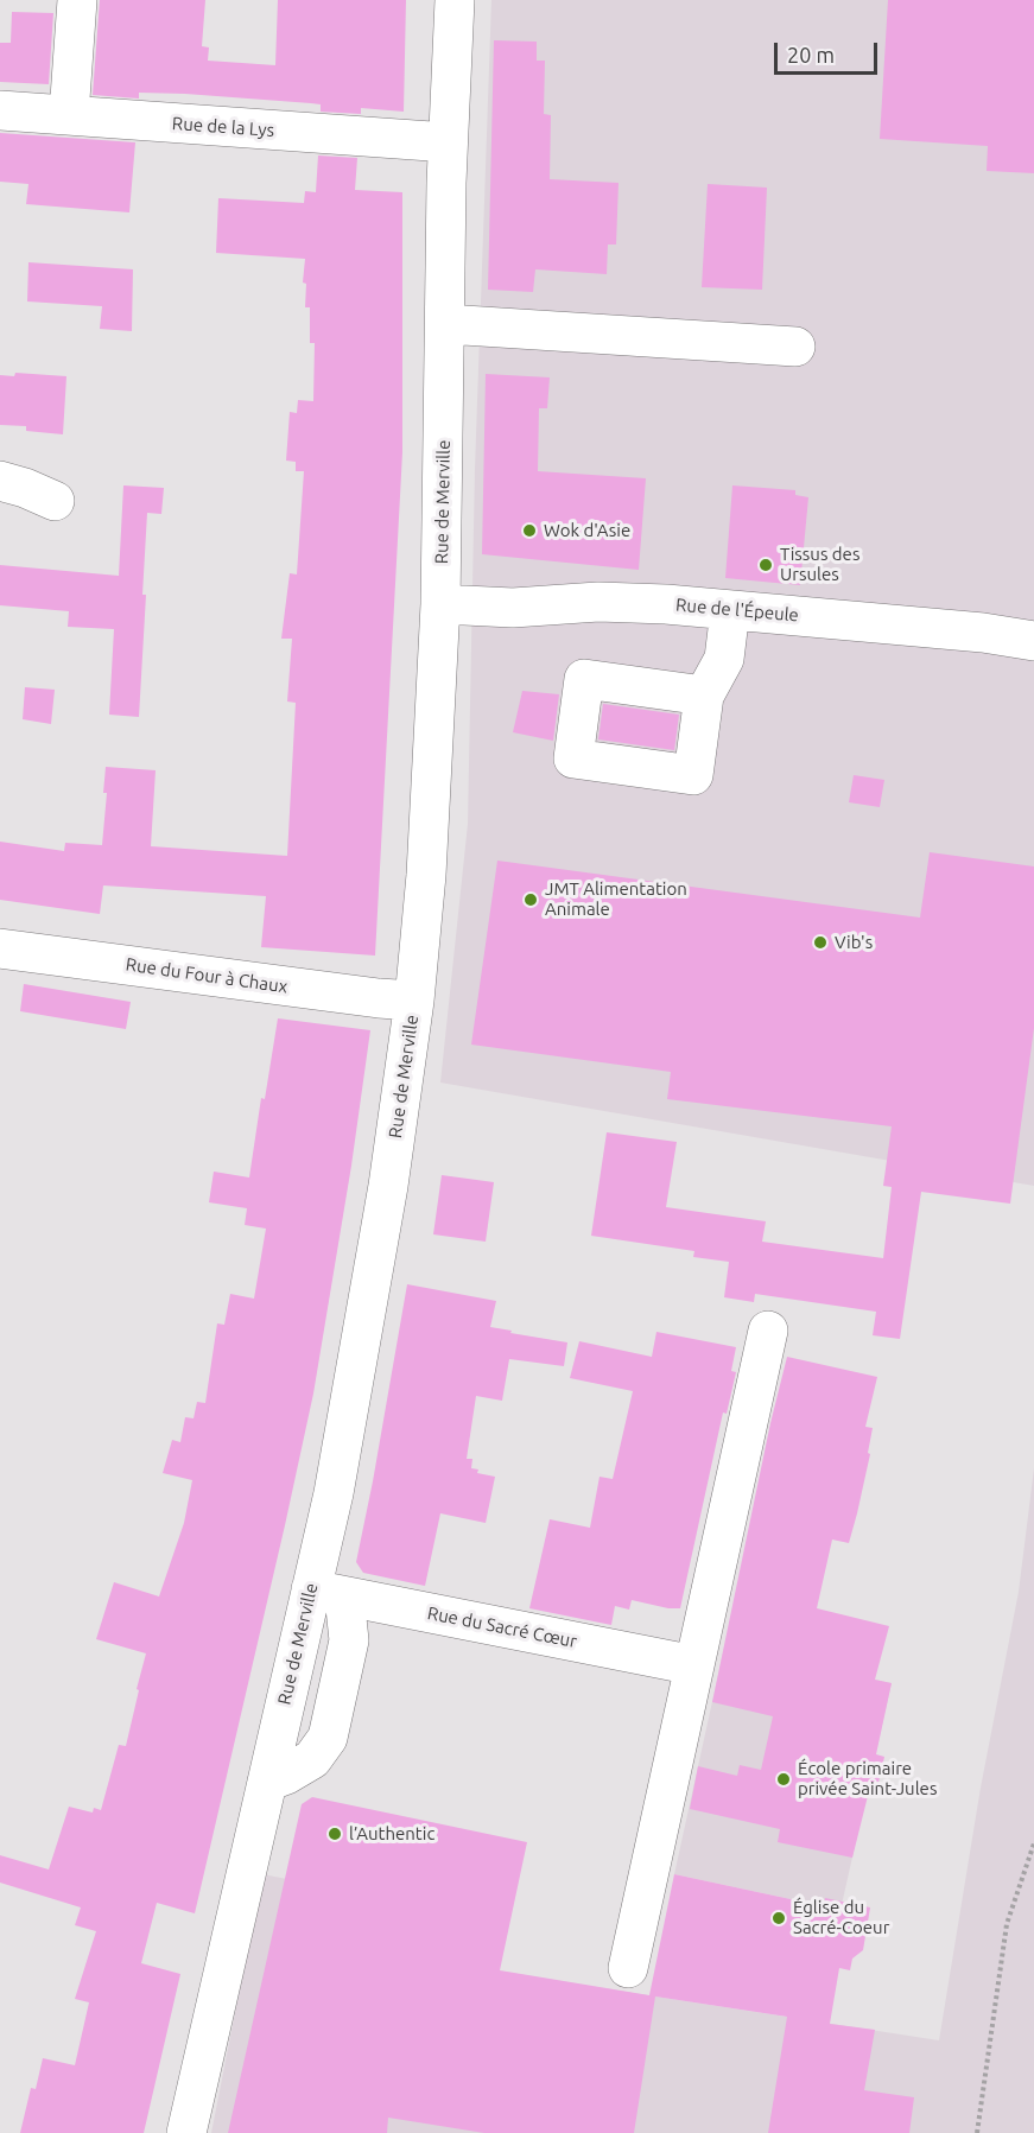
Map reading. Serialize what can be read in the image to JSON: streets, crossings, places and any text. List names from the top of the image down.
{
  "streets": {
    "street": [
      "Rue de la Lys",
      "Rue de Merville",
      "Rue de l'Épeule",
      "Rue du Four à Chaux",
      "Rue du Sacré Cœur"
    ]
  },
  "crossings": [
    ["Rue de la Lys", "Rue de Merville"],
    ["Rue de Merville", "Rue de l'Épeule"],
    ["Rue de Merville", "Rue du Four à Chaux"],
    ["Rue de Merville", "Rue du Sacré Cœur"]
  ],
  "places": [
    "Wok d'Asie",
    "Tissus des Ursules",
    "JMT Alimentation Animale",
    "Vib's",
    "École primaire privée Saint-Jules",
    "l’Authentic",
    "Église du Sacré-Coeur"
  ],
  "scale_bar": "20 m"
}
